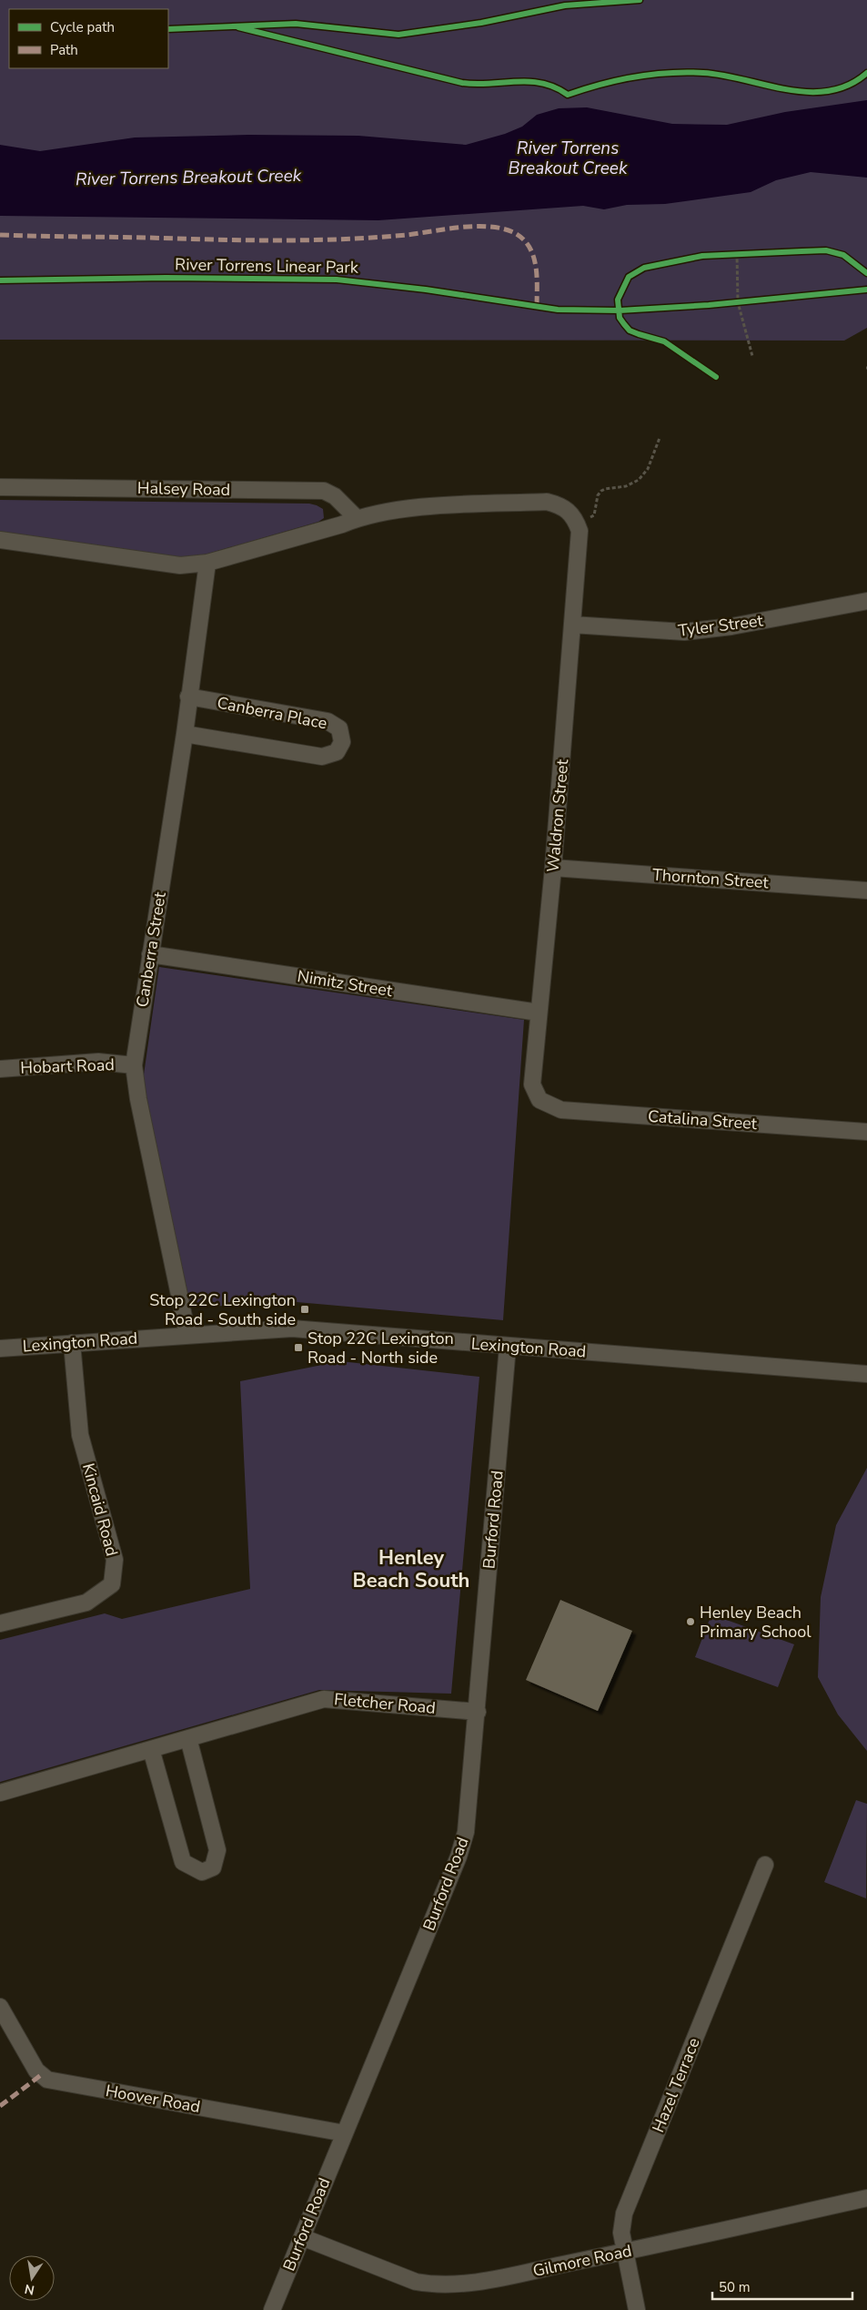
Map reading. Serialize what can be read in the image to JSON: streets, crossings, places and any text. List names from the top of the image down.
{
  "streets": {
    "street": [
      "Halsey Road",
      "Tyler Street",
      "Canberra Place",
      "Waldron Street",
      "Thornton Street",
      "Canberra Street",
      "Nimitz Street",
      "Hobart Road",
      "Catalina Street",
      "Lexington Road",
      "Kincaid Road",
      "Burford Road",
      "Fletcher Road",
      "Hazel Terrace",
      "Hoover Road",
      "Gilmore Road"
    ],
    "cycle path": ["River Torrens Linear Park"]
  },
  "crossings": [
    ["Tyler Street", "Waldron Street"],
    ["Canberra Place", "Canberra Street"],
    ["Waldron Street", "Thornton Street"],
    ["Waldron Street", "Nimitz Street"],
    ["Waldron Street", "Catalina Street"],
    ["Canberra Street", "Nimitz Street"],
    ["Canberra Street", "Hobart Road"],
    ["Canberra Street", "Lexington Road"],
    ["Lexington Road", "Kincaid Road"],
    ["Lexington Road", "Burford Road"],
    ["Burford Road", "Fletcher Road"],
    ["Burford Road", "Hoover Road"],
    ["Burford Road", "Gilmore Road"],
    ["Hazel Terrace", "Gilmore Road"]
  ],
  "districts": ["Henley Beach South"],
  "water": ["River Torrens Breakout Creek"],
  "places": {
    "transit": ["Stop 22C Lexington Road - South side", "Stop 22C Lexington Road - North side"],
    "other": ["Henley Beach Primary School"]
  },
  "legend": ["Cycle path", "Path"],
  "scale_bar": "50 m",
  "north": "bottom"
}
